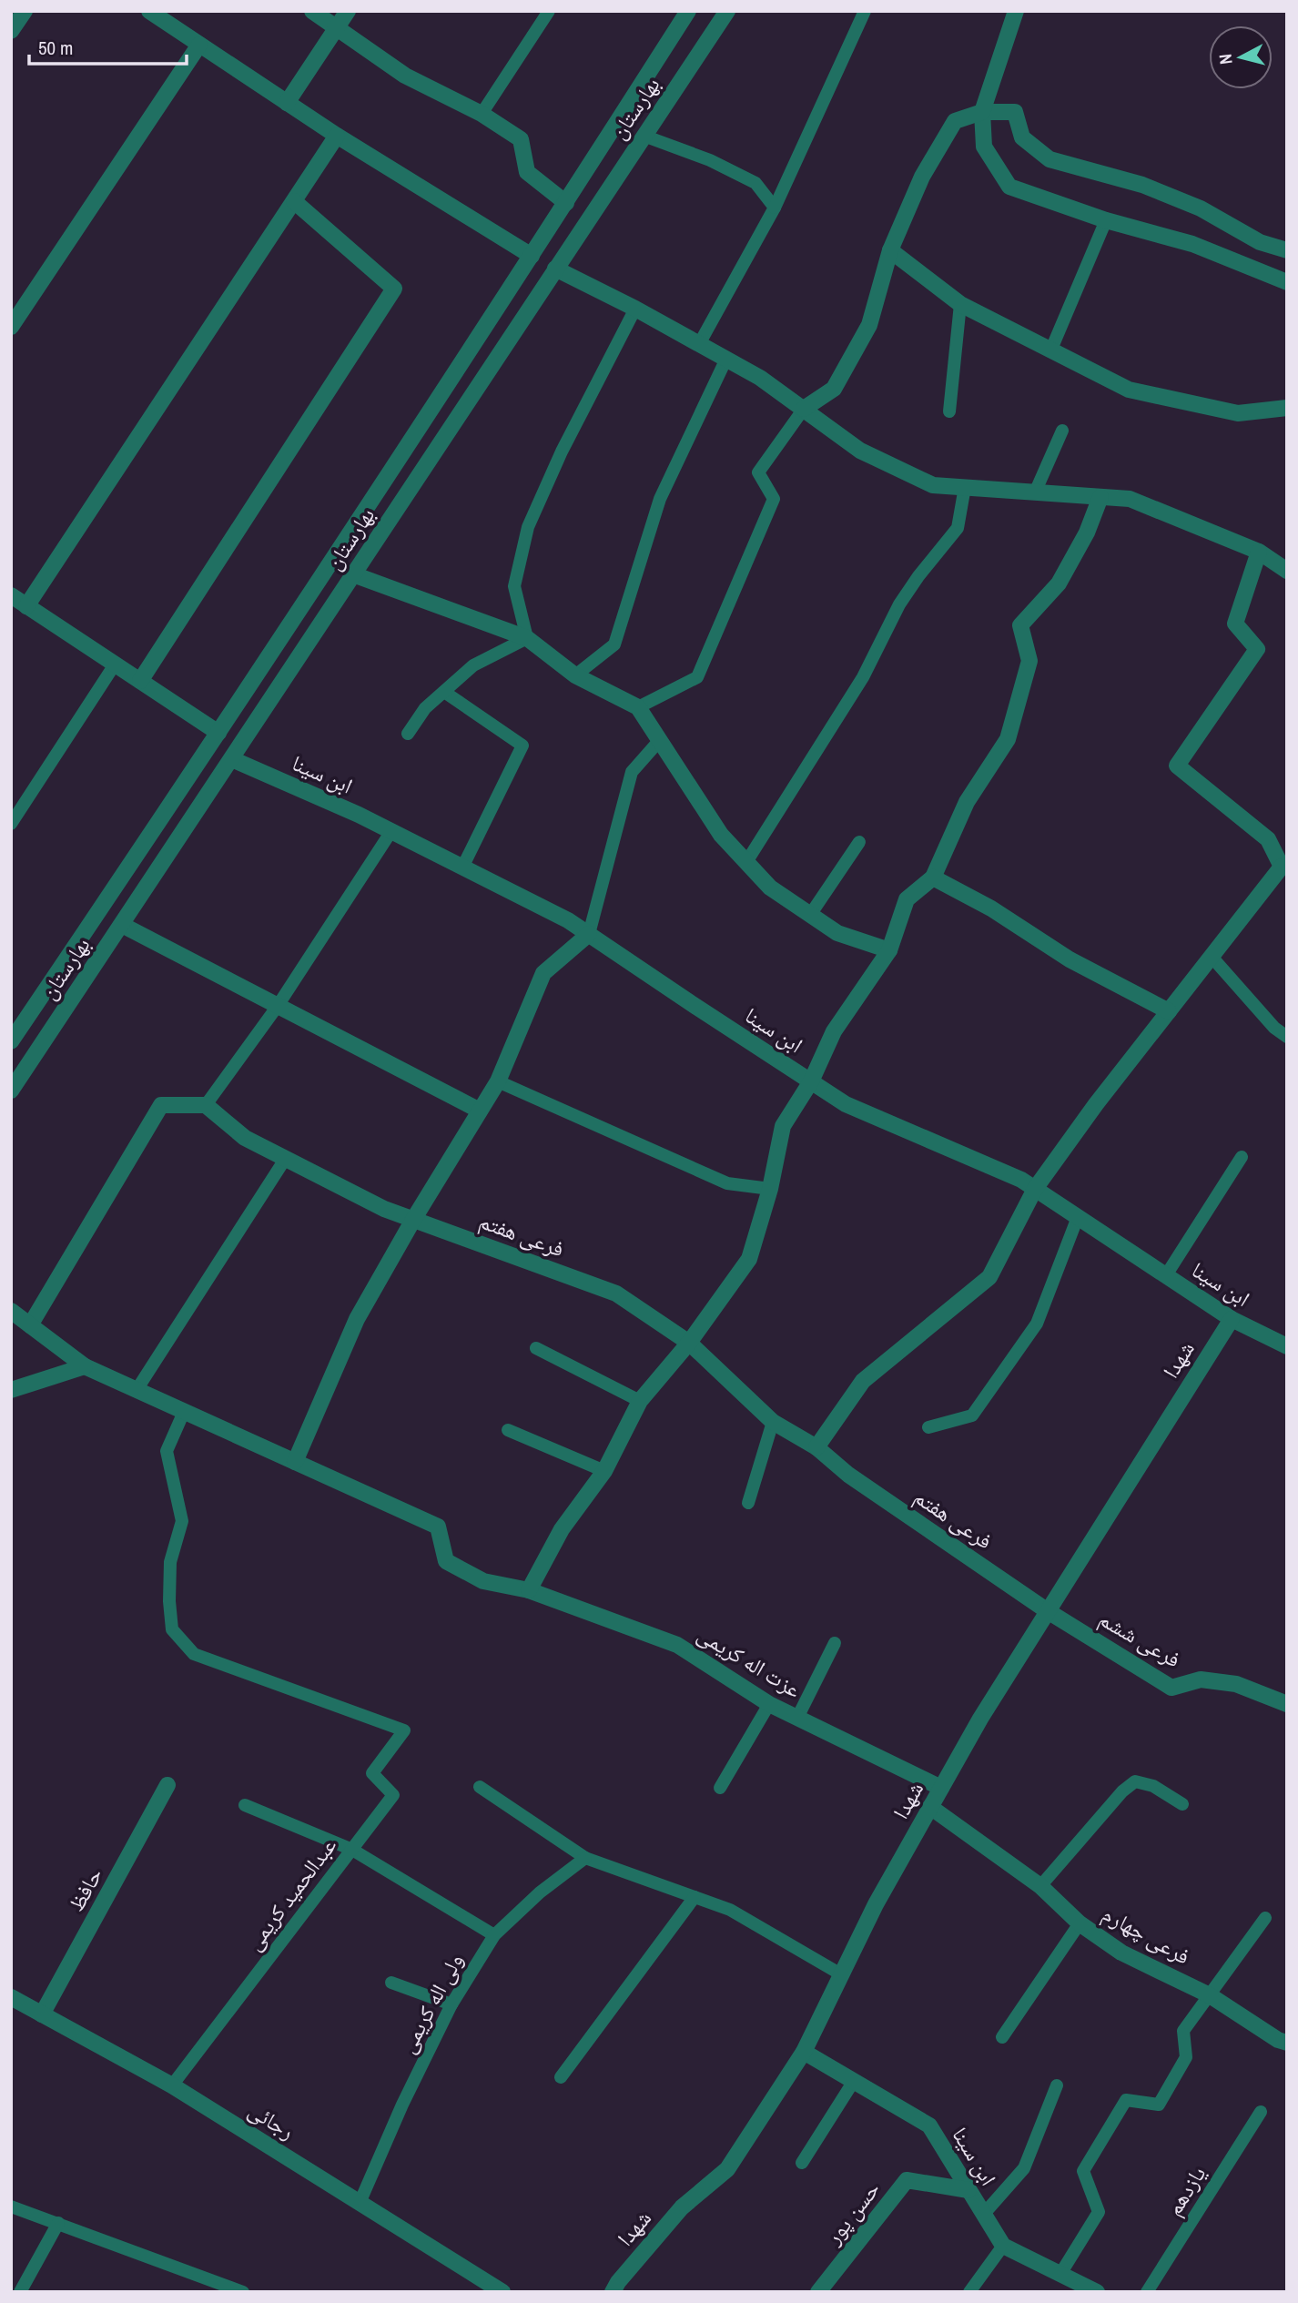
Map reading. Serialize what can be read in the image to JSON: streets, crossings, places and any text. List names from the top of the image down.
{
  "streets": {
    "street": [
      "بهارستان",
      "ابن سینا",
      "فرعی هفتم",
      "شهدا",
      "فرعی ششم",
      "عزت اله کریمی",
      "حافظ",
      "فرعی چهارم",
      "رجائی",
      "حسن پور"
    ],
    "lane": ["عبدالحمید کریمی", "ولی اله کریمی", "یازدهم"]
  },
  "crossings": [
    ["بهارستان", "ابن سینا"],
    ["ابن سینا", "شهدا"],
    ["ابن سینا", "حسن پور"],
    ["فرعی هفتم", "شهدا"],
    ["فرعی هفتم", "فرعی ششم"],
    ["شهدا", "فرعی ششم"],
    ["شهدا", "عزت اله کریمی"],
    ["شهدا", "فرعی چهارم"],
    ["حافظ", "رجائی"],
    ["عبدالحمید کریمی", "رجائی"],
    ["ولی اله کریمی", "رجائی"]
  ],
  "scale_bar": "50 m",
  "north": "left"
}
